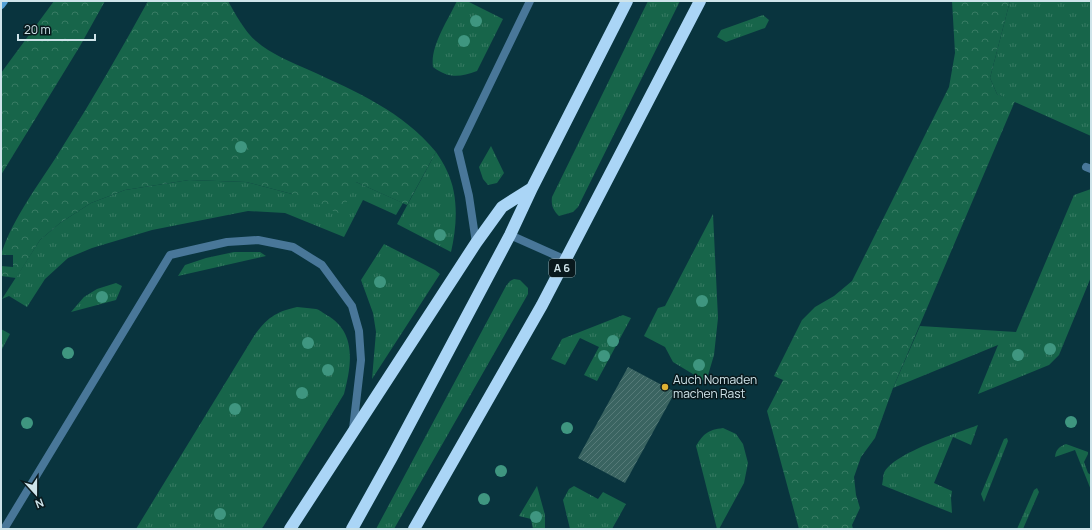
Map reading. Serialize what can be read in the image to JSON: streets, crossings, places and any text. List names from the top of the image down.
{
  "streets": {
    "highway": ["A 6"]
  },
  "places": ["Auch Nomaden machen Rast"],
  "scale_bar": "20 m",
  "north": "bottom"
}
